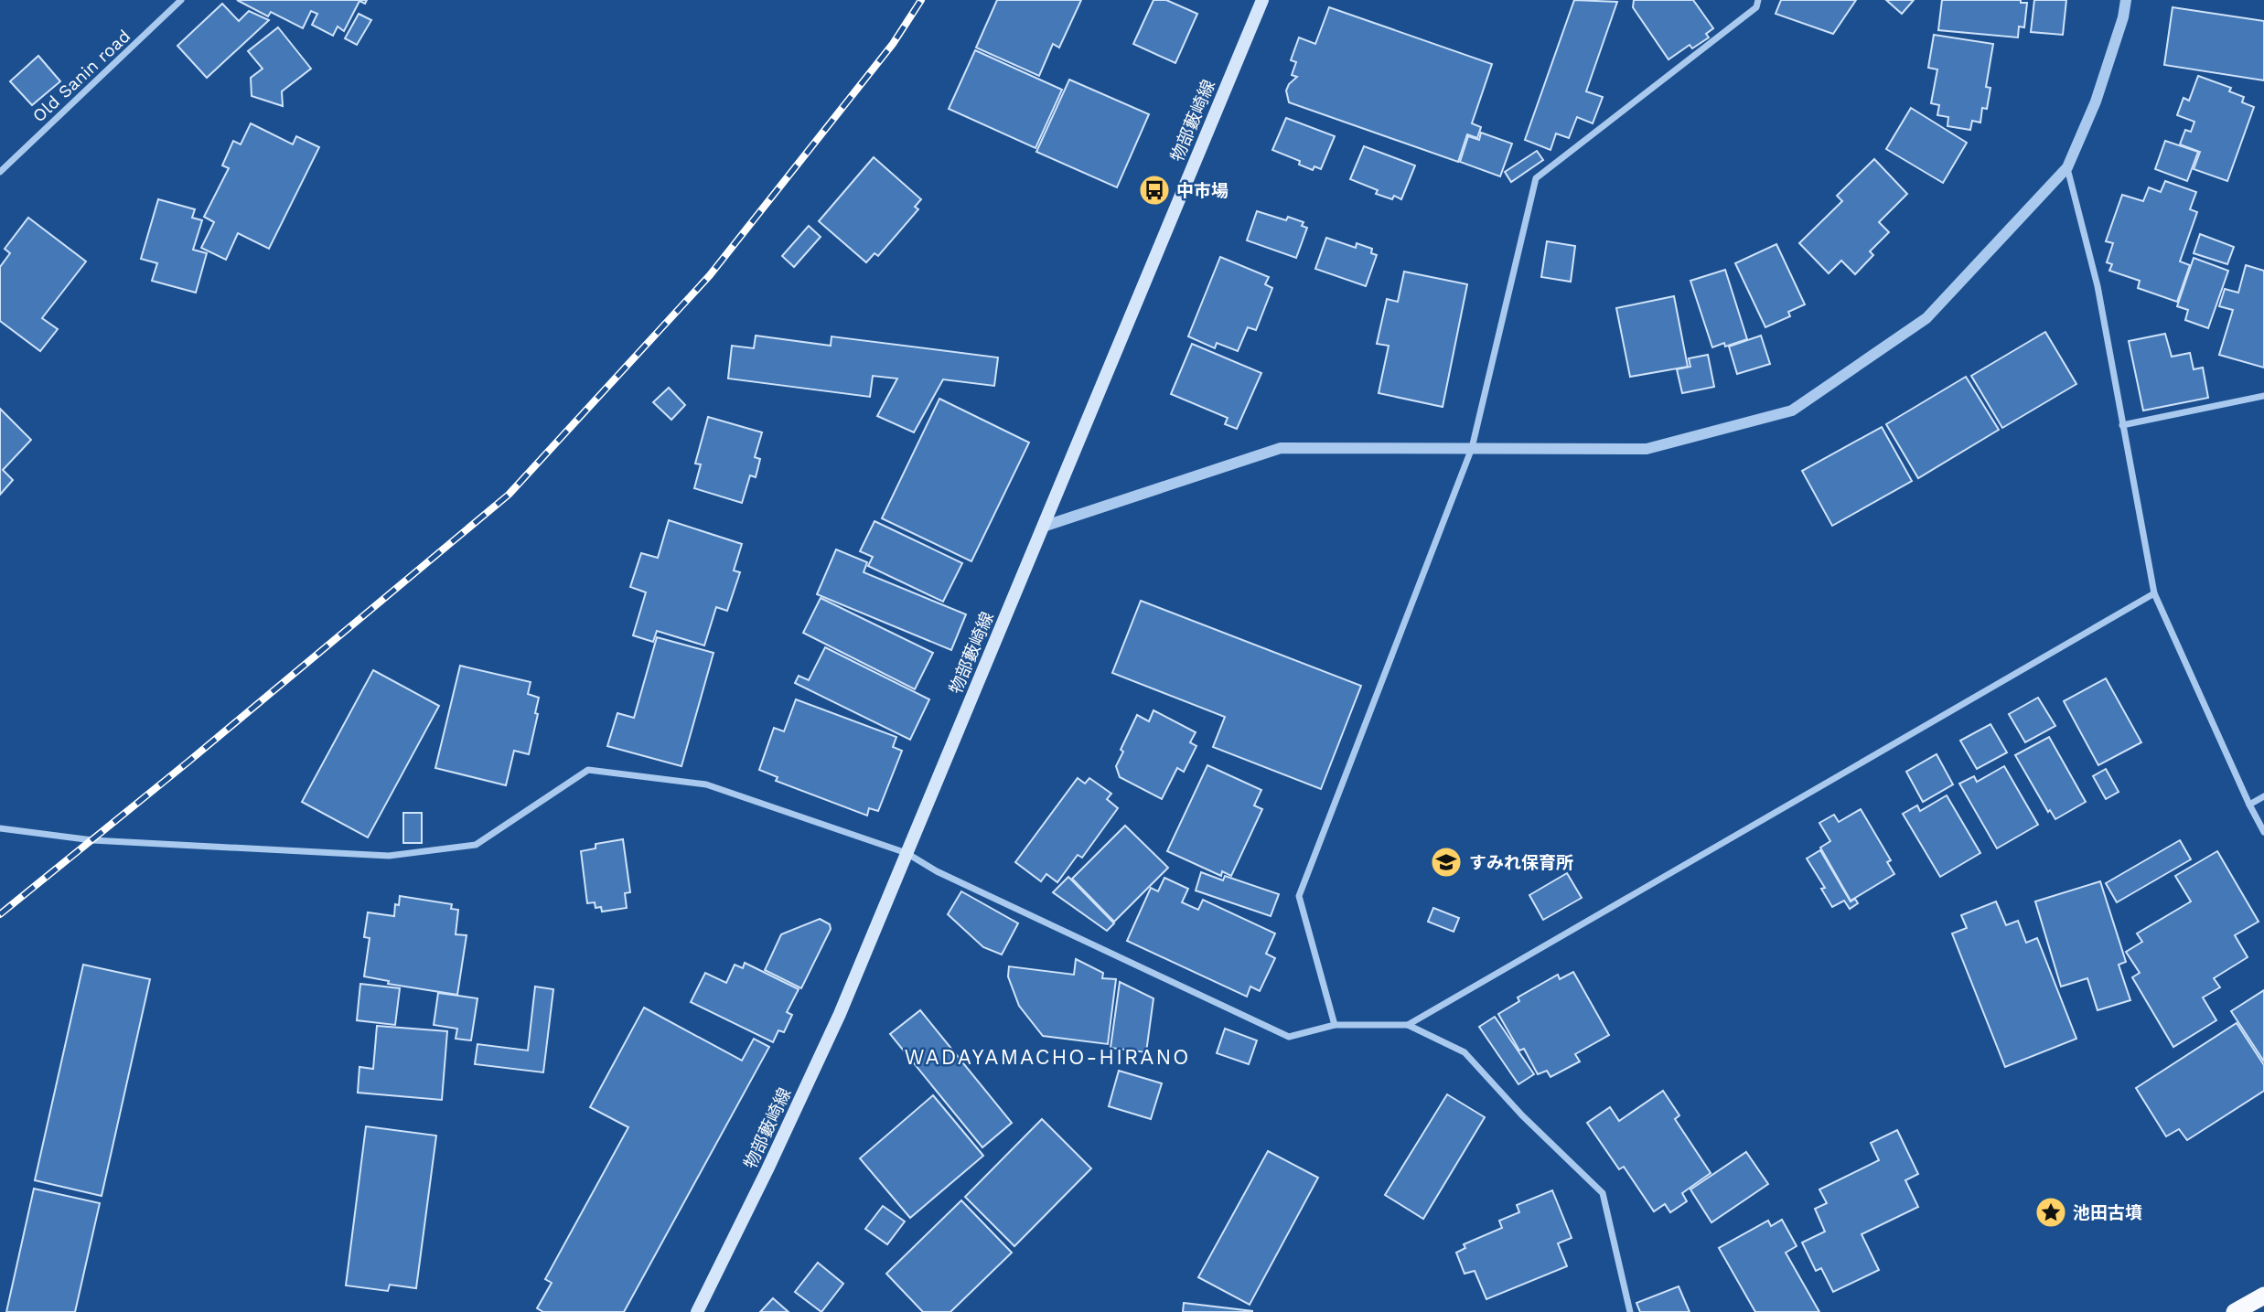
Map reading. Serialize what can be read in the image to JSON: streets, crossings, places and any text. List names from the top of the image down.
{
  "streets": {
    "main road": ["物部藪崎線"],
    "street": ["Old Sanin road"]
  },
  "districts": ["WADAYAMACHO-HIRANO"],
  "places": {
    "bus stop": ["中市場"],
    "school or university": ["すみれ保育所"],
    "place": ["池田古墳"]
  }
}
